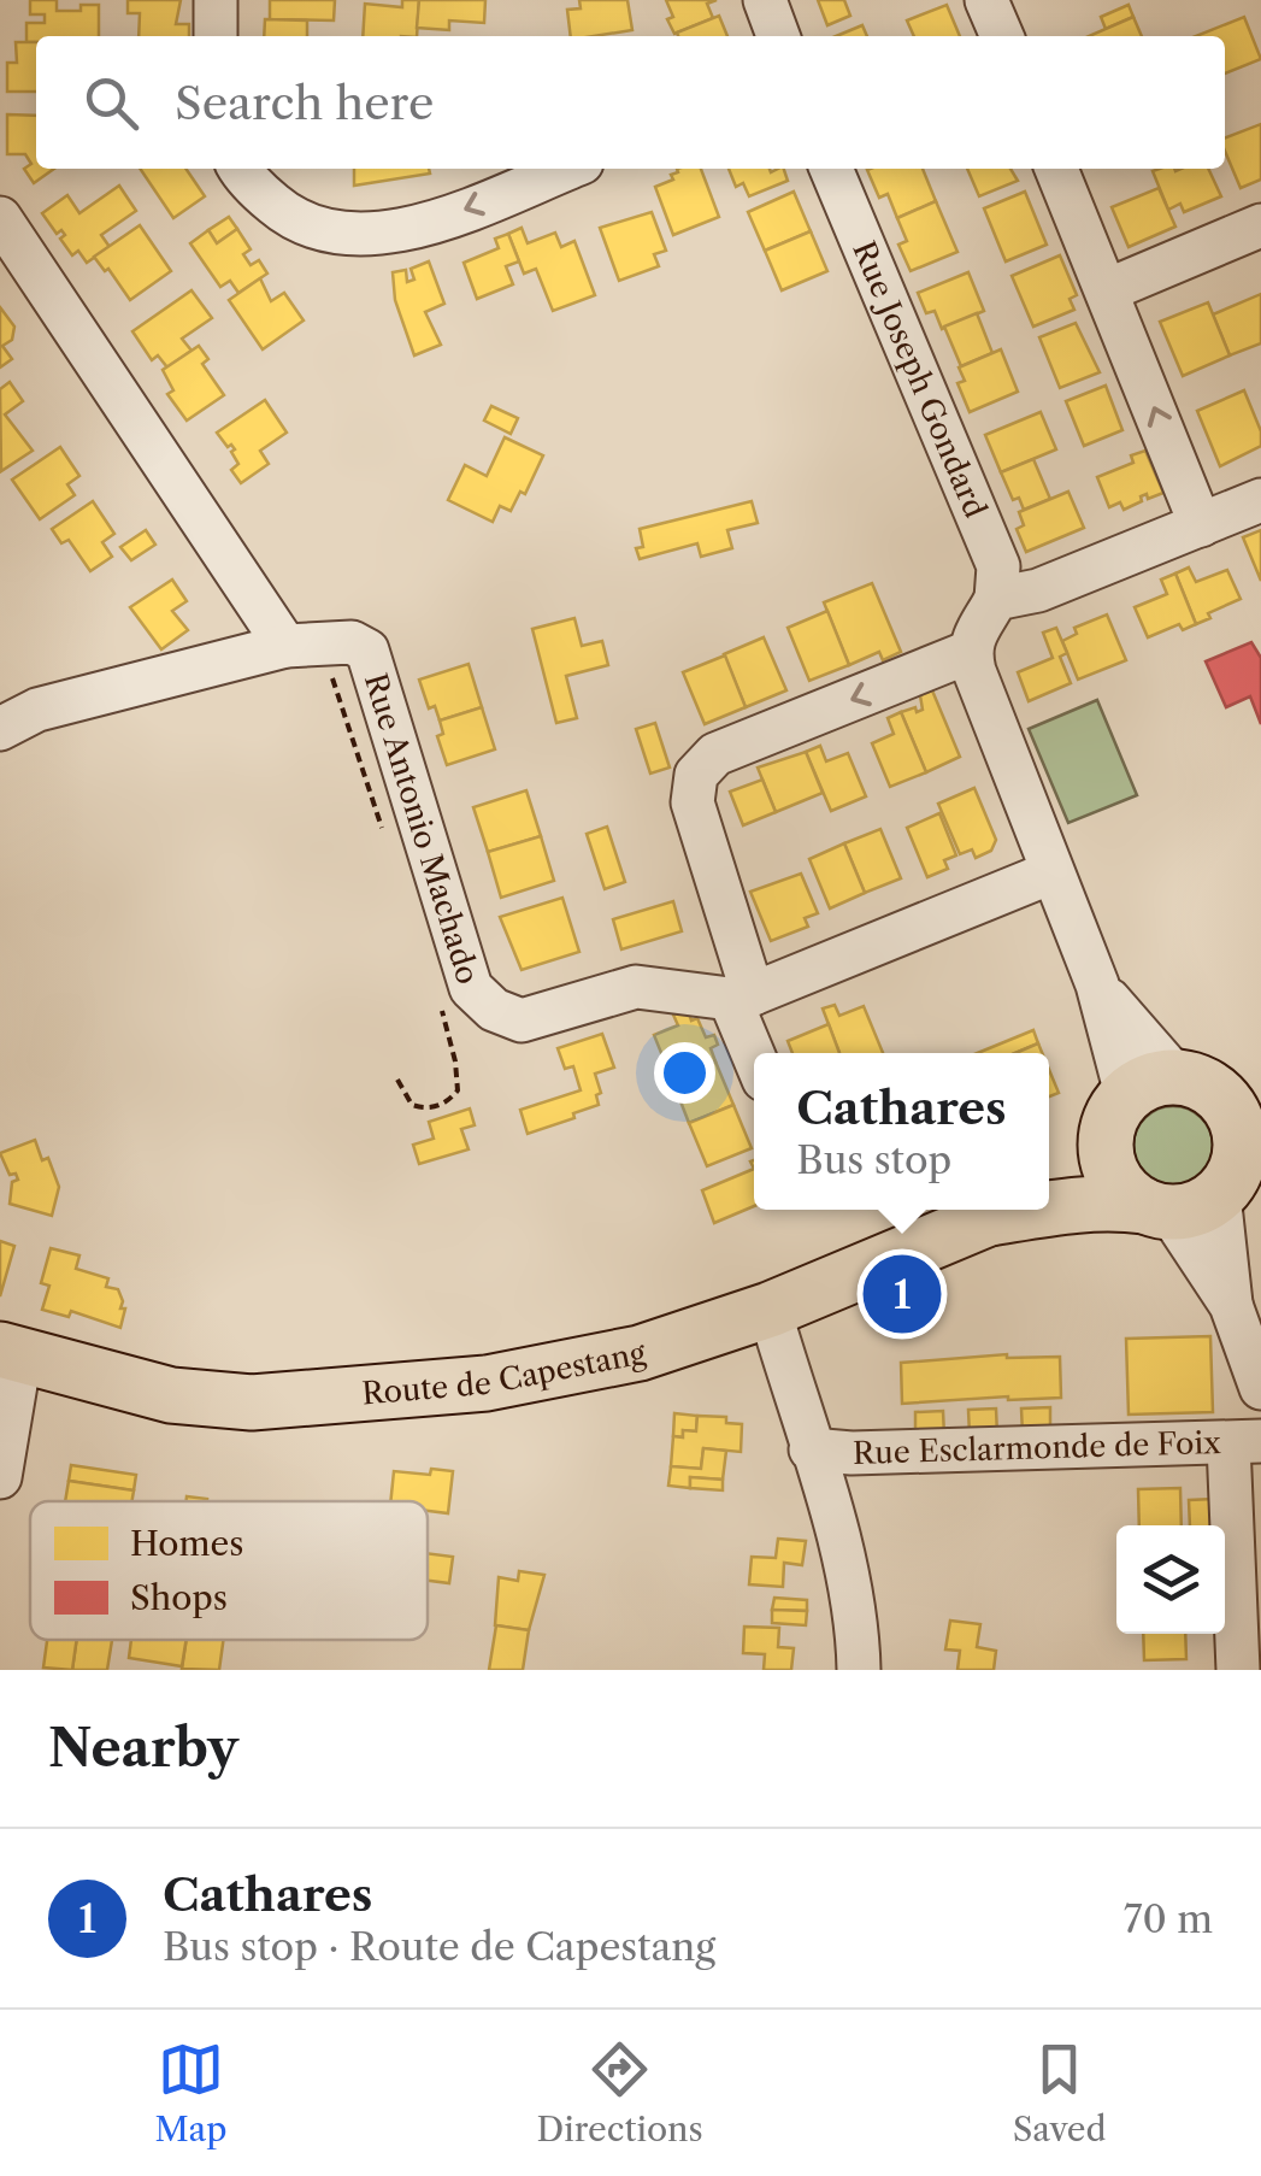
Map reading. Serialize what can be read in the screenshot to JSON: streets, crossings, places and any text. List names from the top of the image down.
{
  "streets": {
    "main road": ["Route de Capestang"],
    "street": ["Rue Joseph Gondard", "Rue Antonio Machado", "Rue Esclarmonde de Foix"]
  },
  "legend": ["Homes", "Shops"],
  "page": {
    "search": "Search here",
    "popup": ["Cathares", "Bus stop"],
    "pins": "1",
    "heading": "Nearby",
    "list": [
      {
        "mark": "1",
        "name": "Cathares",
        "note": "Bus stop · Route de Capestang",
        "value": "70 m"
      }
    ],
    "nav": ["Map", "Directions", "Saved"]
  }
}
